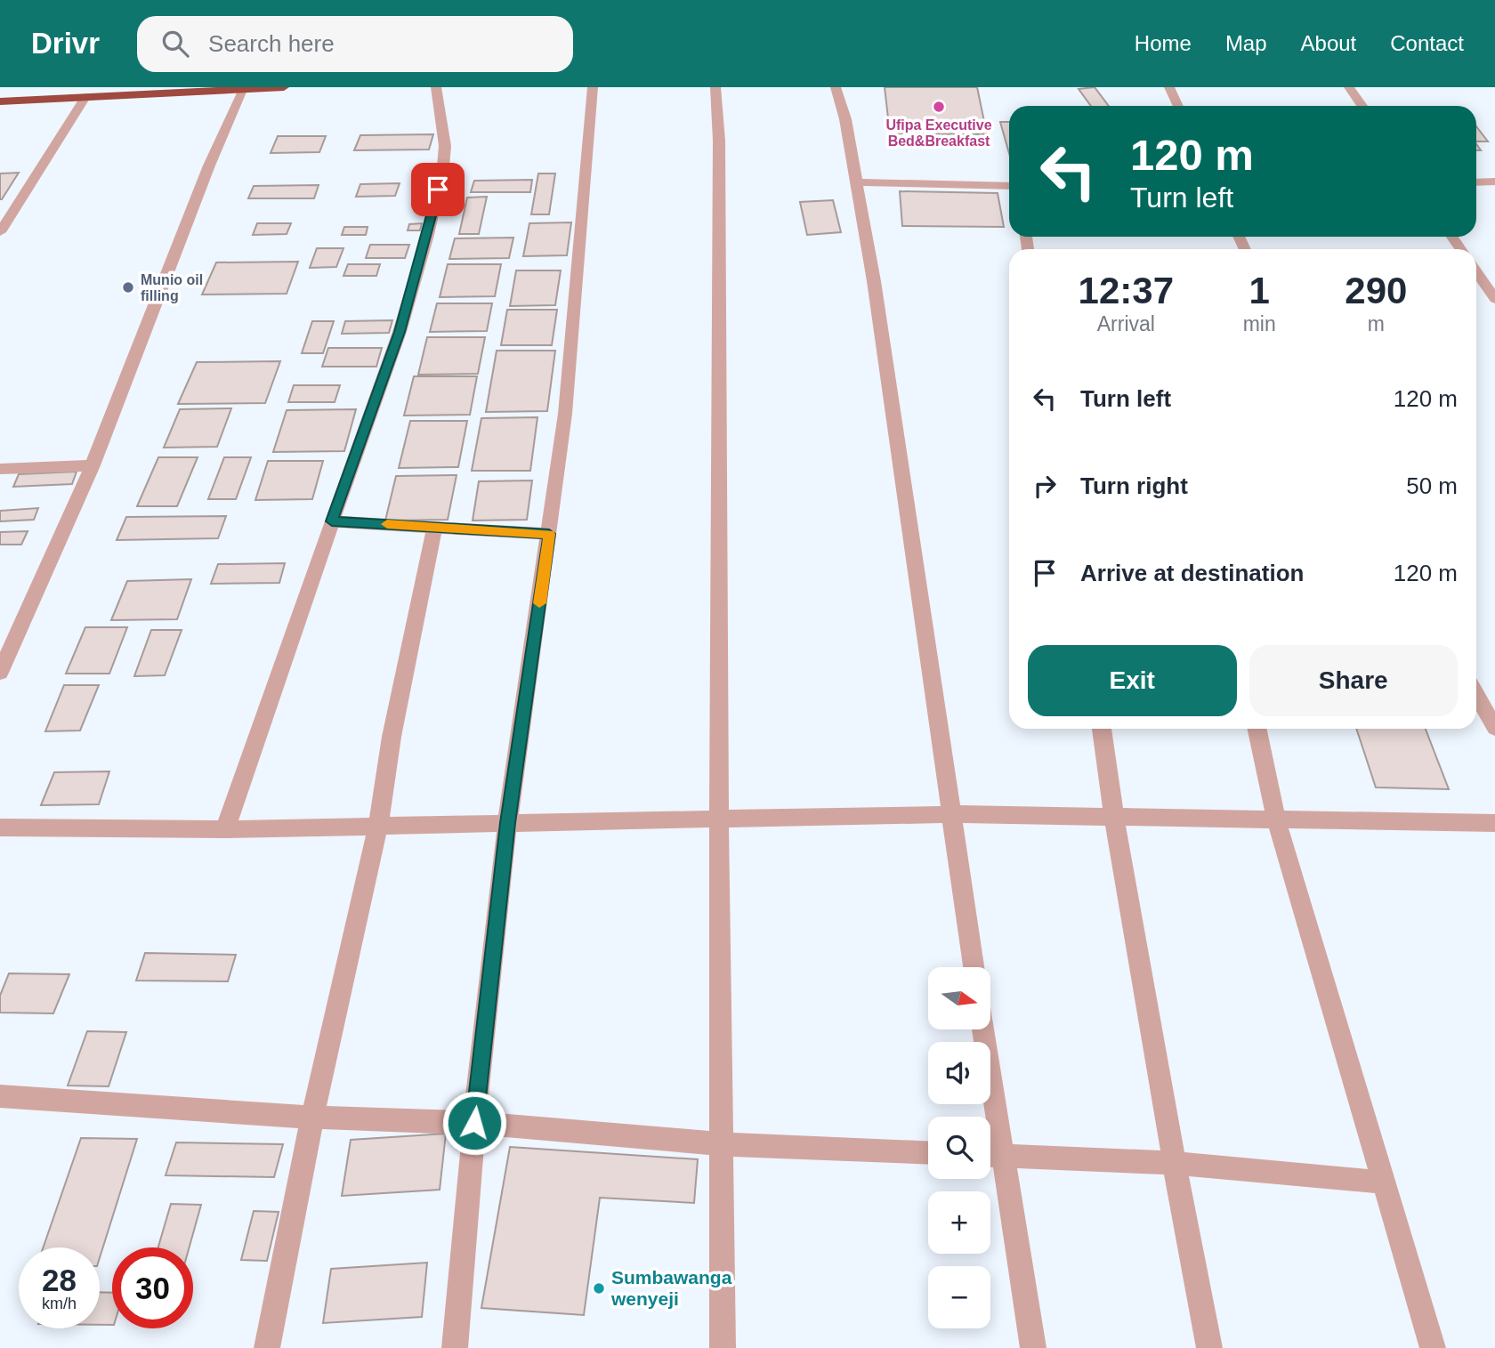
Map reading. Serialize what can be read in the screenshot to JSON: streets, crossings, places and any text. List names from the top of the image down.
{
  "places": ["Ufipa Executive Bed&Breakfast", "Munio oil filling", "Sumbawanga wenyeji"],
  "north": "right",
  "page": {
    "header": "Drivr",
    "search": "Search here",
    "nav": [
      "Home",
      "Map",
      "About",
      "Contact"
    ],
    "turn": ["120 m", "Turn left"],
    "eta": [
      "12:37",
      "Arrival",
      "1",
      "min",
      "290",
      "m"
    ],
    "list": [
      {
        "name": "Turn left",
        "value": "120 m"
      },
      {
        "name": "Turn right",
        "value": "50 m"
      },
      {
        "name": "Arrive at destination",
        "value": "120 m"
      }
    ],
    "buttons": ["Exit", "Share"],
    "map_buttons": ["+", "−"],
    "speed": "28 km/h",
    "limit": "30"
  }
}
